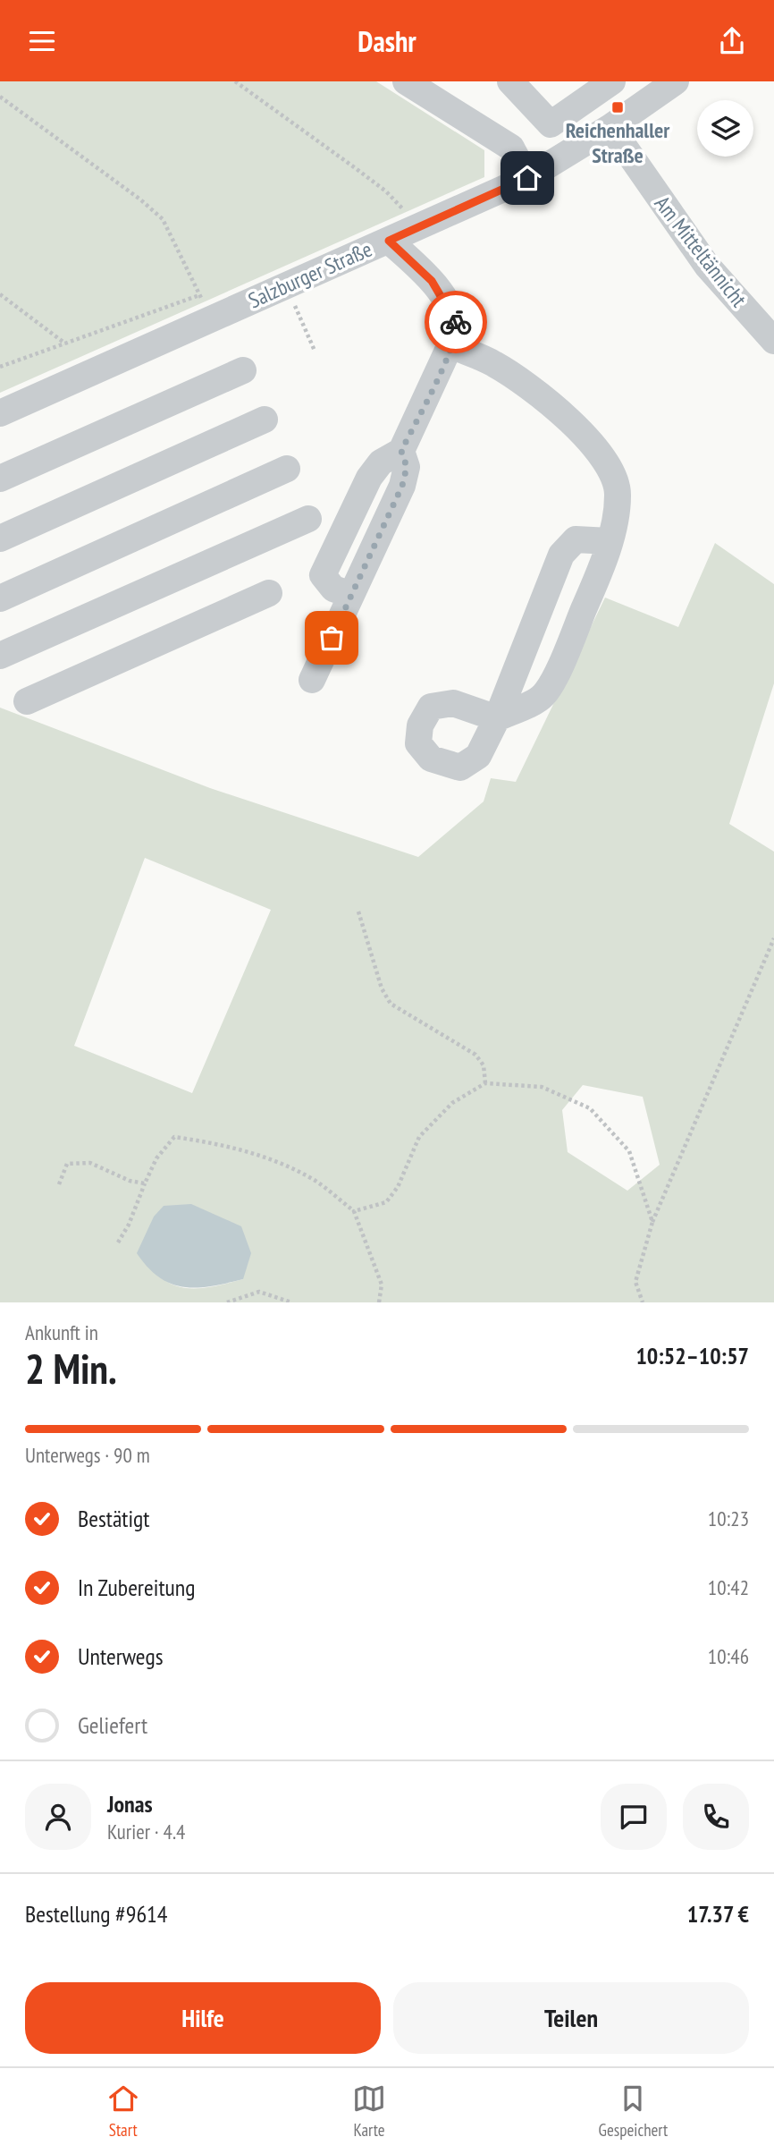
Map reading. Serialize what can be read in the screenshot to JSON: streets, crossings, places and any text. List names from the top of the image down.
{
  "streets": {
    "street": ["Am Mitteltännicht", "Salzburger Straße"]
  },
  "crossings": [
    ["Am Mitteltännicht", "Salzburger Straße"]
  ],
  "places": {
    "transit": ["Reichenhaller Straße"]
  },
  "page": {
    "header": "Dashr",
    "heading": ["2 Min.", "Ankunft in", "10:52–10:57"],
    "panel": [
      "Jonas",
      "Kurier · 4.4",
      "Bestellung #9614",
      "17.37 €"
    ],
    "bar": "Unterwegs · 90 m",
    "list": [
      ["Bestätigt", "10:23"],
      ["In Zubereitung", "10:42"],
      ["Unterwegs", "10:46"],
      "Geliefert"
    ],
    "buttons": ["Hilfe", "Teilen"],
    "tabs": ["Start", "Karte", "Gespeichert"]
  }
}
